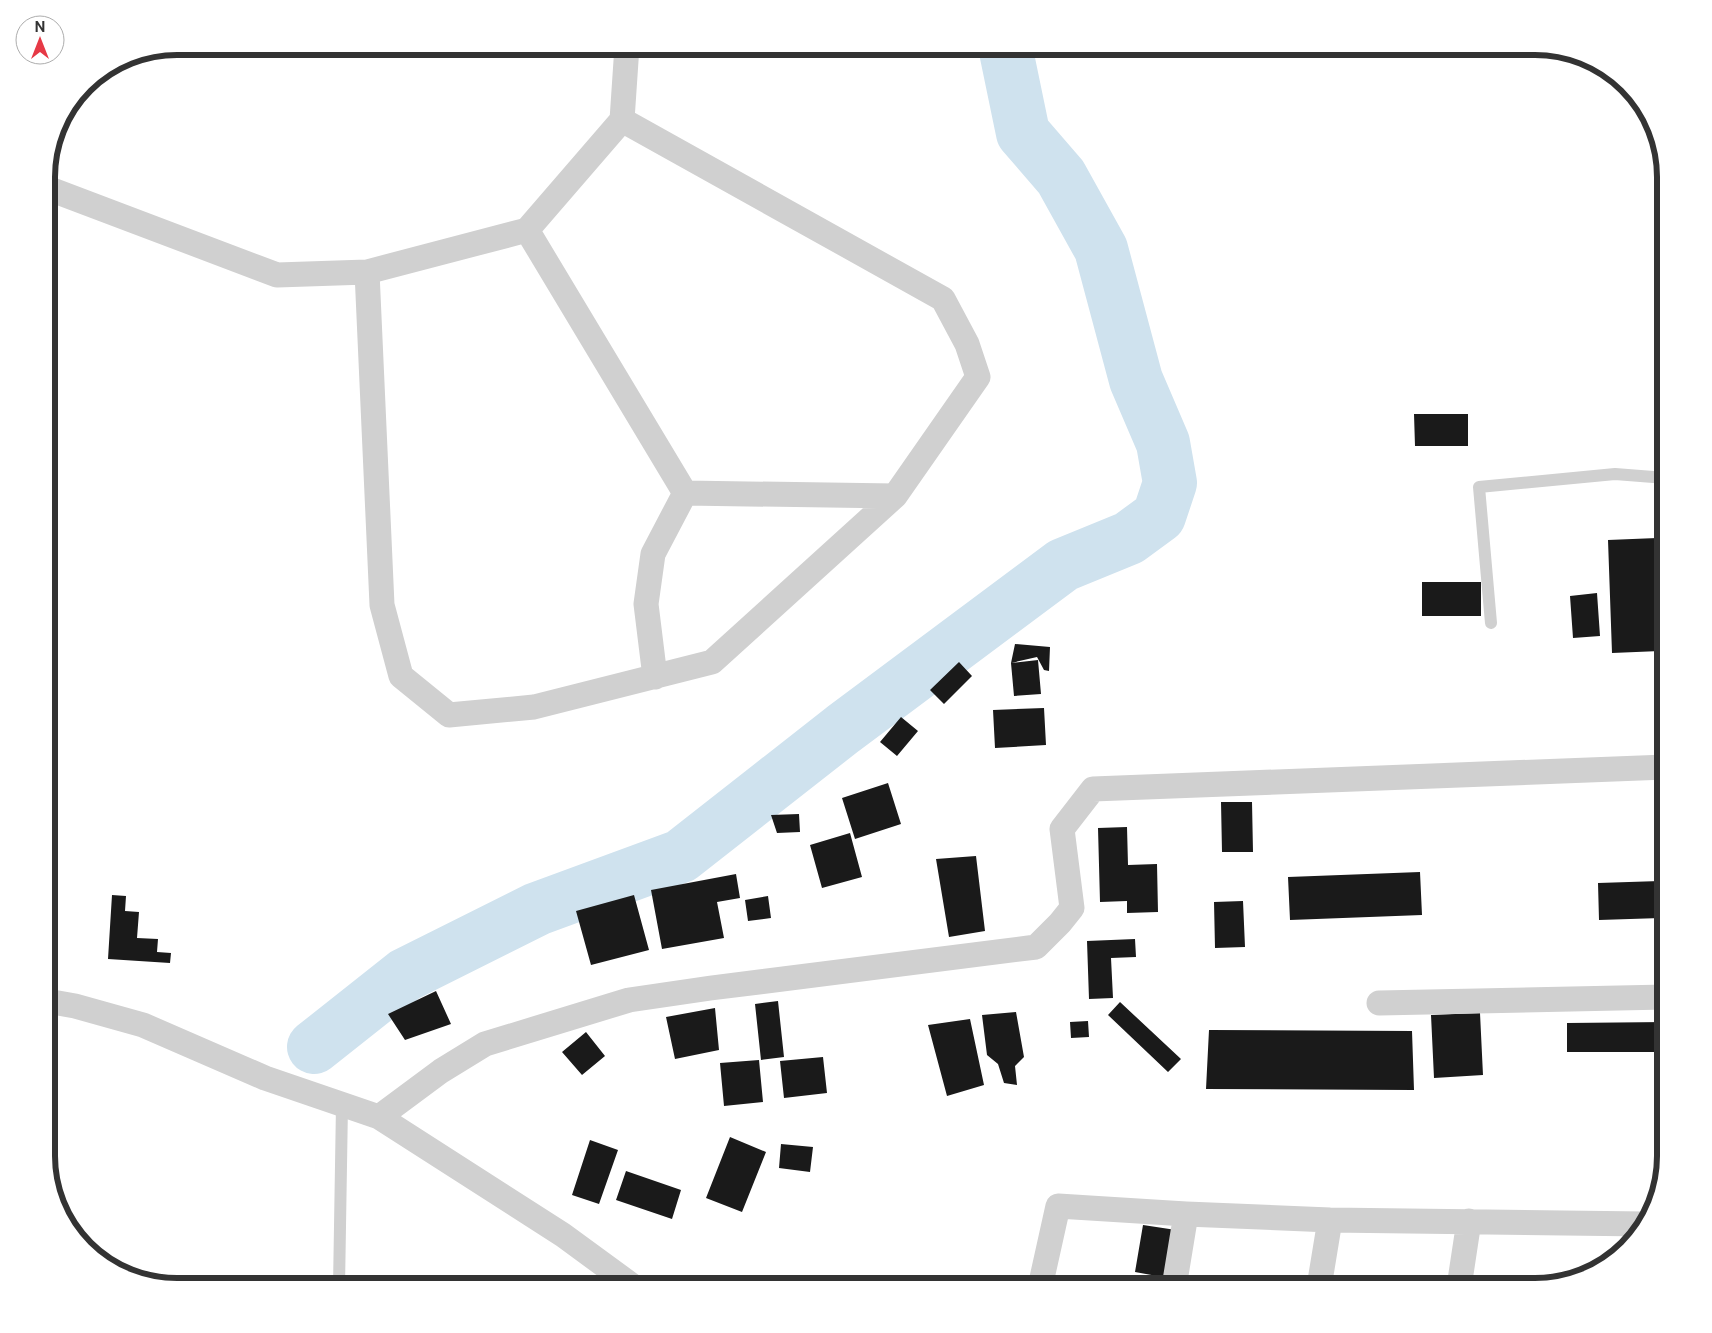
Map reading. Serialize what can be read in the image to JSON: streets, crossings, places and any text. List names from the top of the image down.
{
  "north": "top"
}
